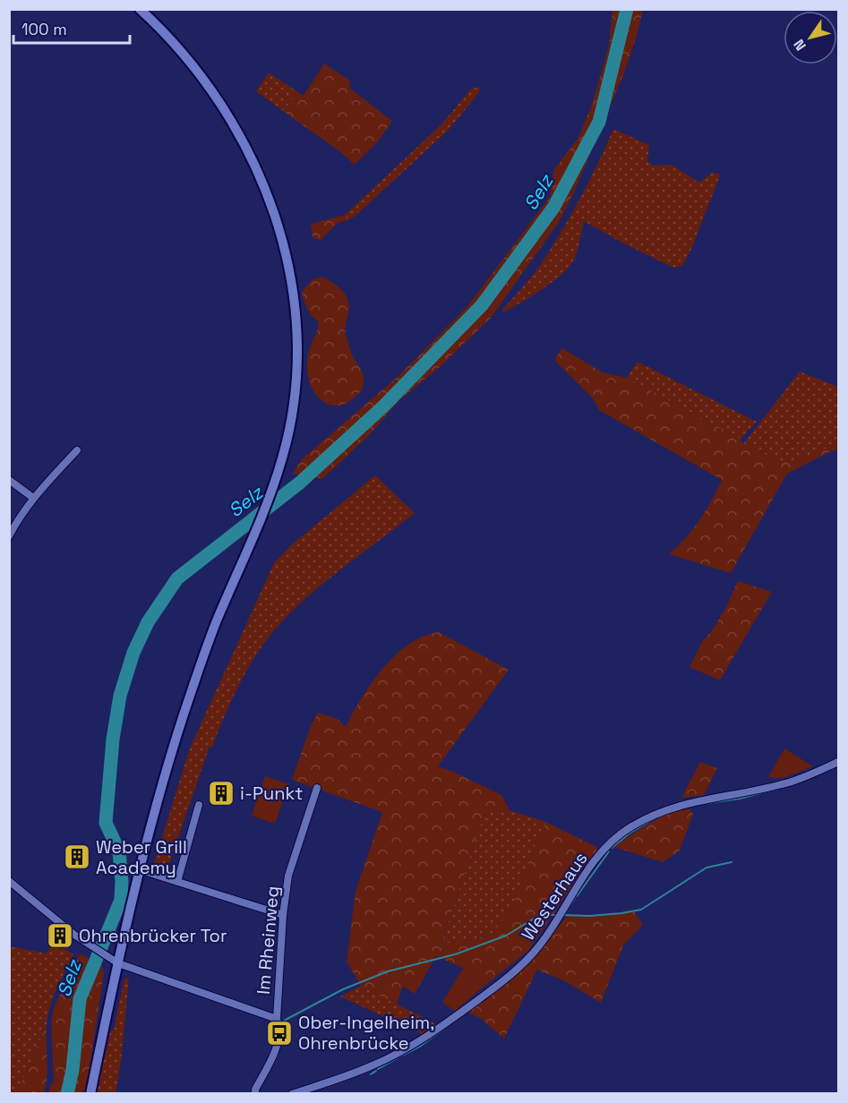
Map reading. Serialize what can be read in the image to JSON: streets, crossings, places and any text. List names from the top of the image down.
{
  "streets": {
    "street": ["Westerhaus", "Im Rheinweg"]
  },
  "water": ["Selz"],
  "places": {
    "building": ["i-Punkt", "Weber Grill Academy", "Ohrenbrücker Tor"],
    "bus stop": ["Ober-Ingelheim, Ohrenbrücke"]
  },
  "scale_bar": "100 m",
  "north": "bottom left"
}
